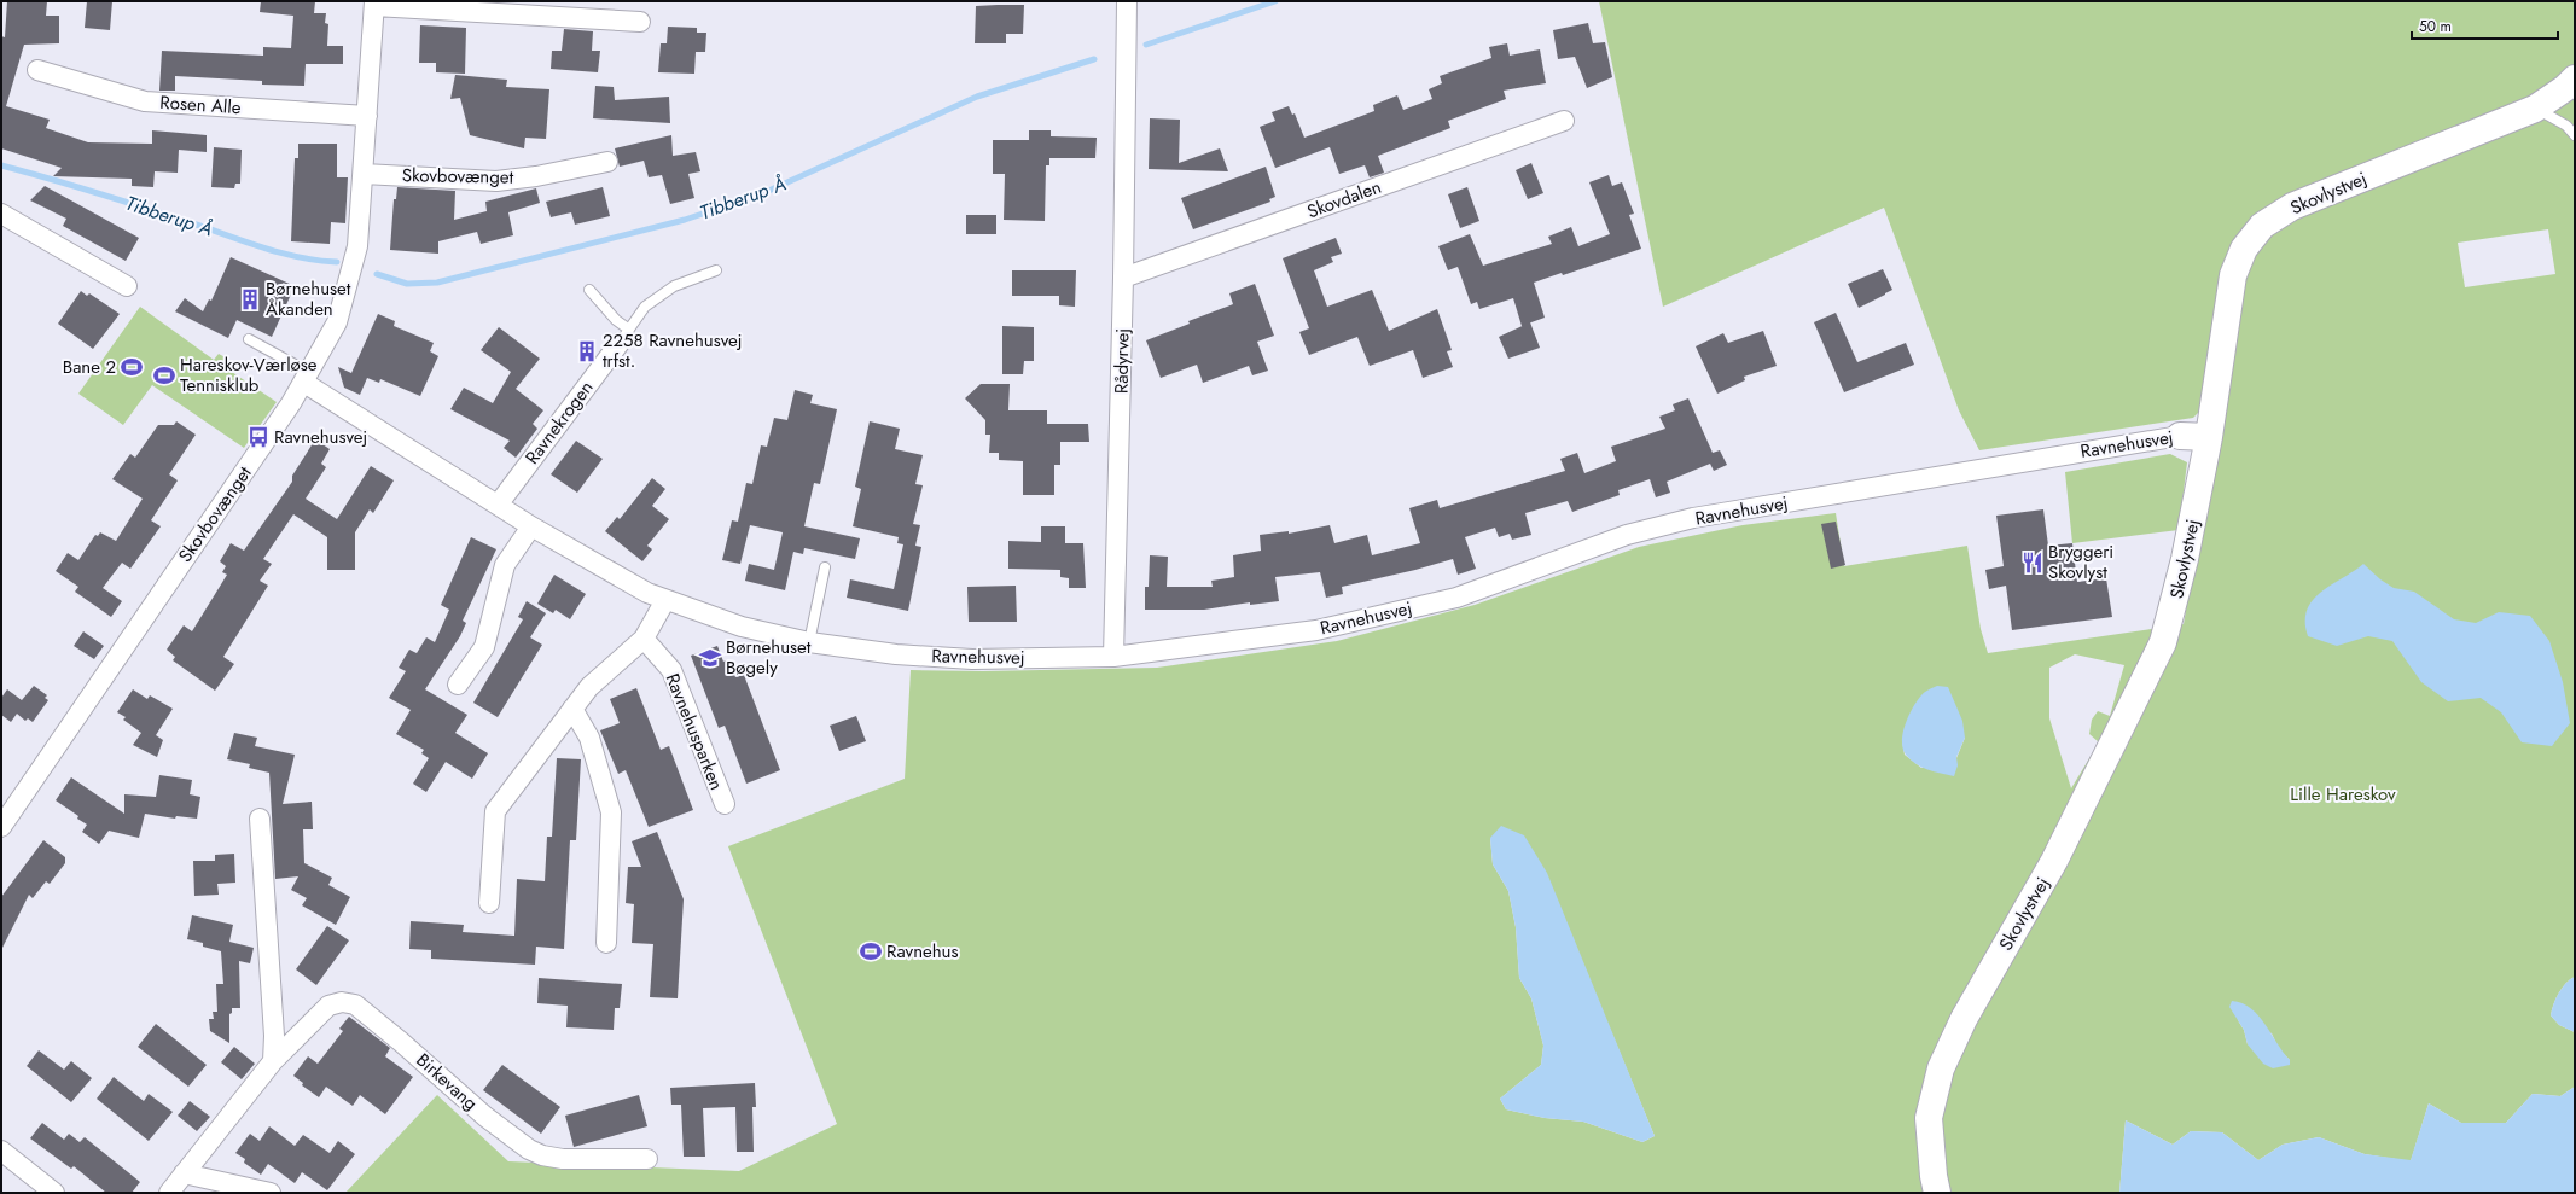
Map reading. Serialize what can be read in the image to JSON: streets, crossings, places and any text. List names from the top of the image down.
{
  "streets": {
    "street": [
      "Rosen Alle",
      "Skovbovænget",
      "Skovlystvej",
      "Skovdalen",
      "Rådyrvej",
      "Ravnekrogen",
      "Ravnehusvej",
      "Ravnehusparken",
      "Birkevang"
    ]
  },
  "crossings": [
    ["Rosen Alle", "Skovbovænget"],
    ["Skovbovænget", "Ravnehusvej"],
    ["Skovlystvej", "Ravnehusvej"],
    ["Skovdalen", "Rådyrvej"],
    ["Rådyrvej", "Ravnehusvej"],
    ["Ravnekrogen", "Ravnehusvej"]
  ],
  "water": ["Tibberup Å"],
  "parks": ["Lille Hareskov"],
  "places": {
    "building": ["Børnehuset Åkanden", "2258 Ravnehusvej trfst."],
    "sports": ["Bane 2", "Hareskov-Værløse Tennisklub", "Ravnehus"],
    "bus stop": ["Ravnehusvej"],
    "restaurant": ["Bryggeri Skovlyst"],
    "school or university": ["Børnehuset Bøgely"]
  },
  "scale_bar": "50 m"
}
